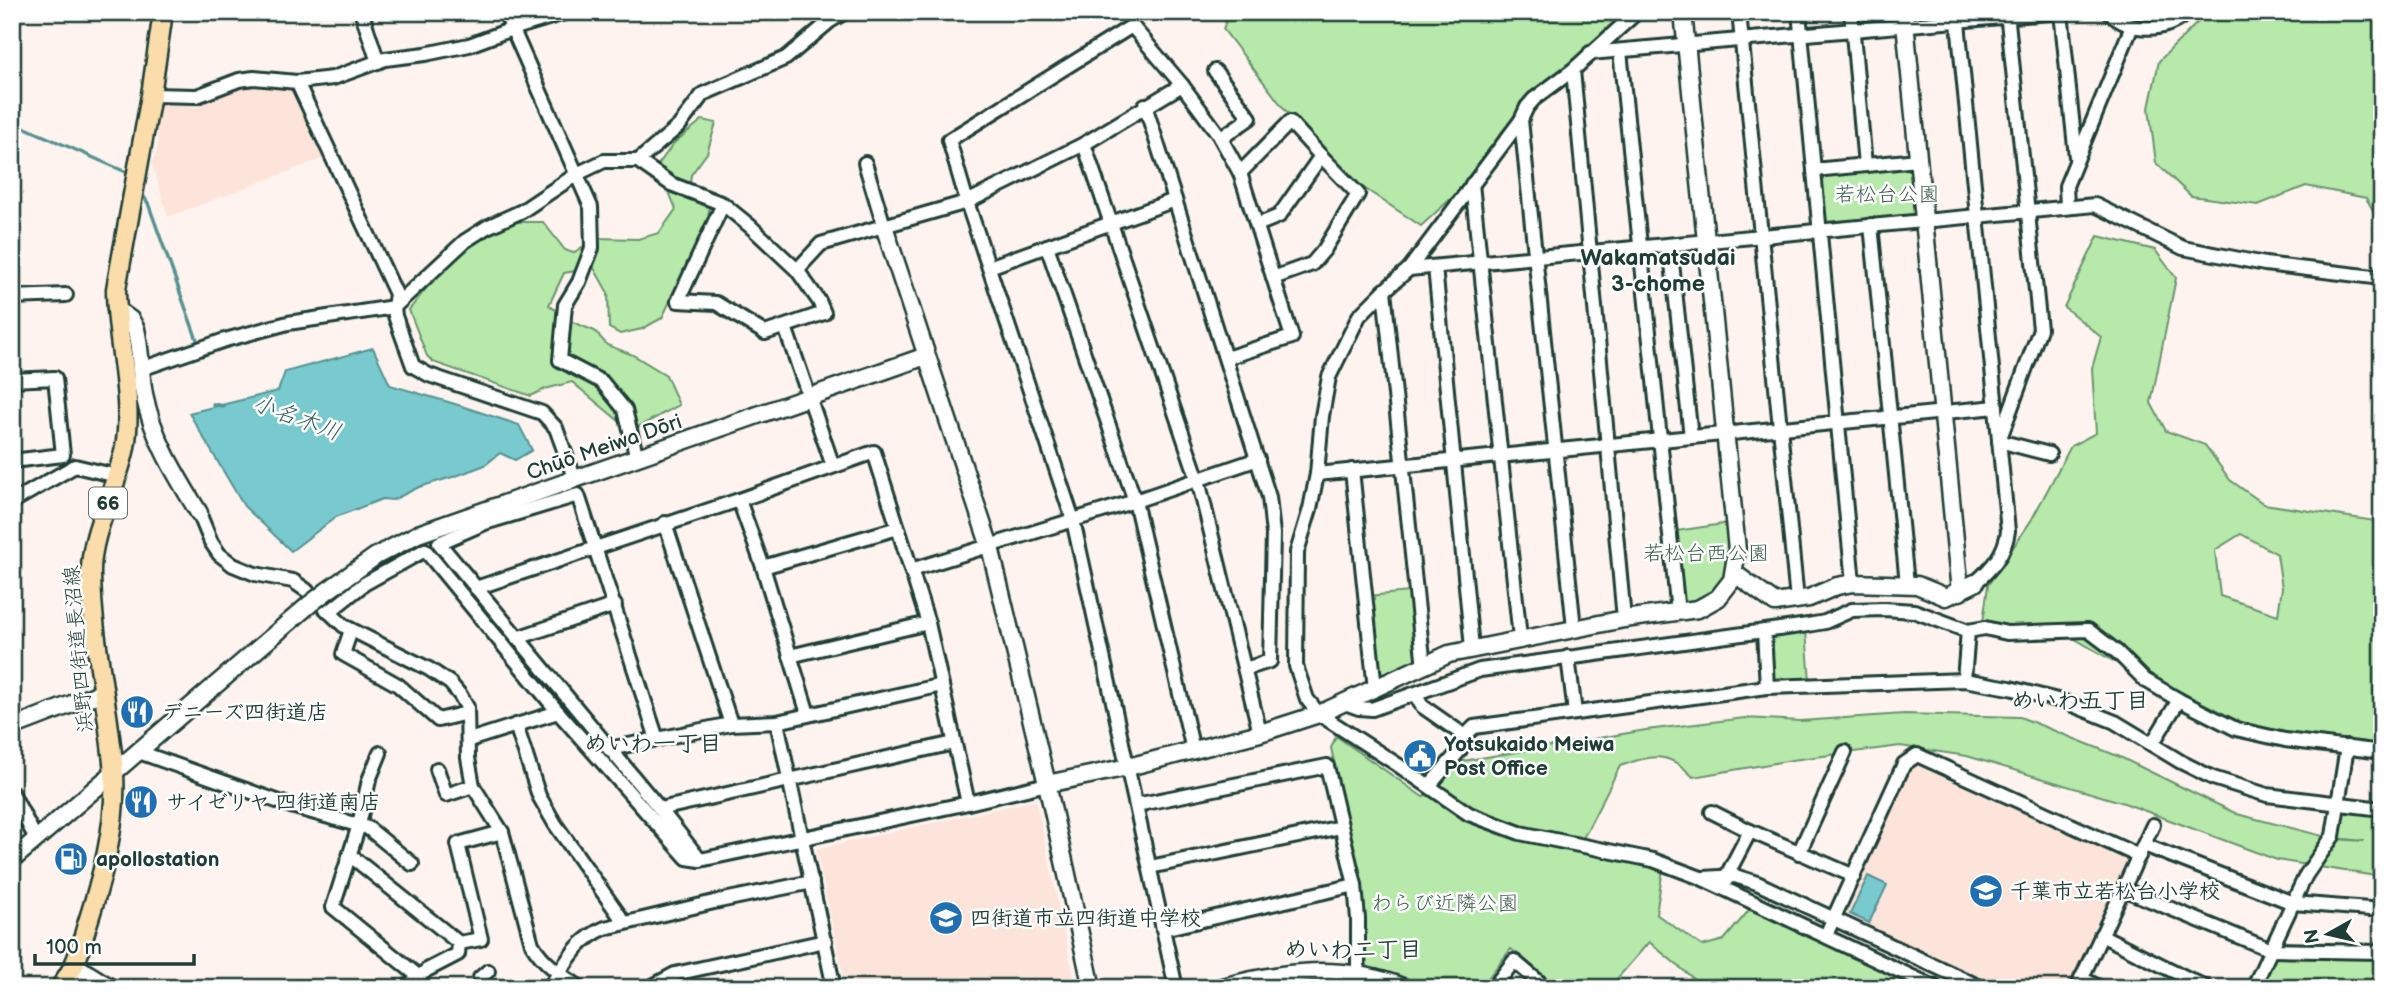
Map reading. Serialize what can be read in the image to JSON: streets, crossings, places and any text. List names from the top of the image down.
{
  "streets": {
    "main road": ["66", "浜野四街道長沼線"],
    "street": ["Chūō Meiwa Dōri"]
  },
  "crossings": [
    ["Chūō Meiwa Dōri", "浜野四街道長沼線"]
  ],
  "districts": [
    "Wakamatsudai 3-chome",
    "めいわ五丁目",
    "めいわ一丁目",
    "めいわ二丁目"
  ],
  "water": ["小名木川"],
  "parks": ["若松台公園", "若松台西公園", "わらび近隣公園"],
  "places": {
    "restaurant": ["デニーズ四街道店", "サイゼリヤ 四街道南店"],
    "public building": ["Yotsukaido Meiwa Post Office"],
    "fuel station": ["apollostation"],
    "school or university": ["千葉市立若松台小学校", "四街道市立四街道中学校"]
  },
  "scale_bar": "100 m",
  "north": "left"
}
